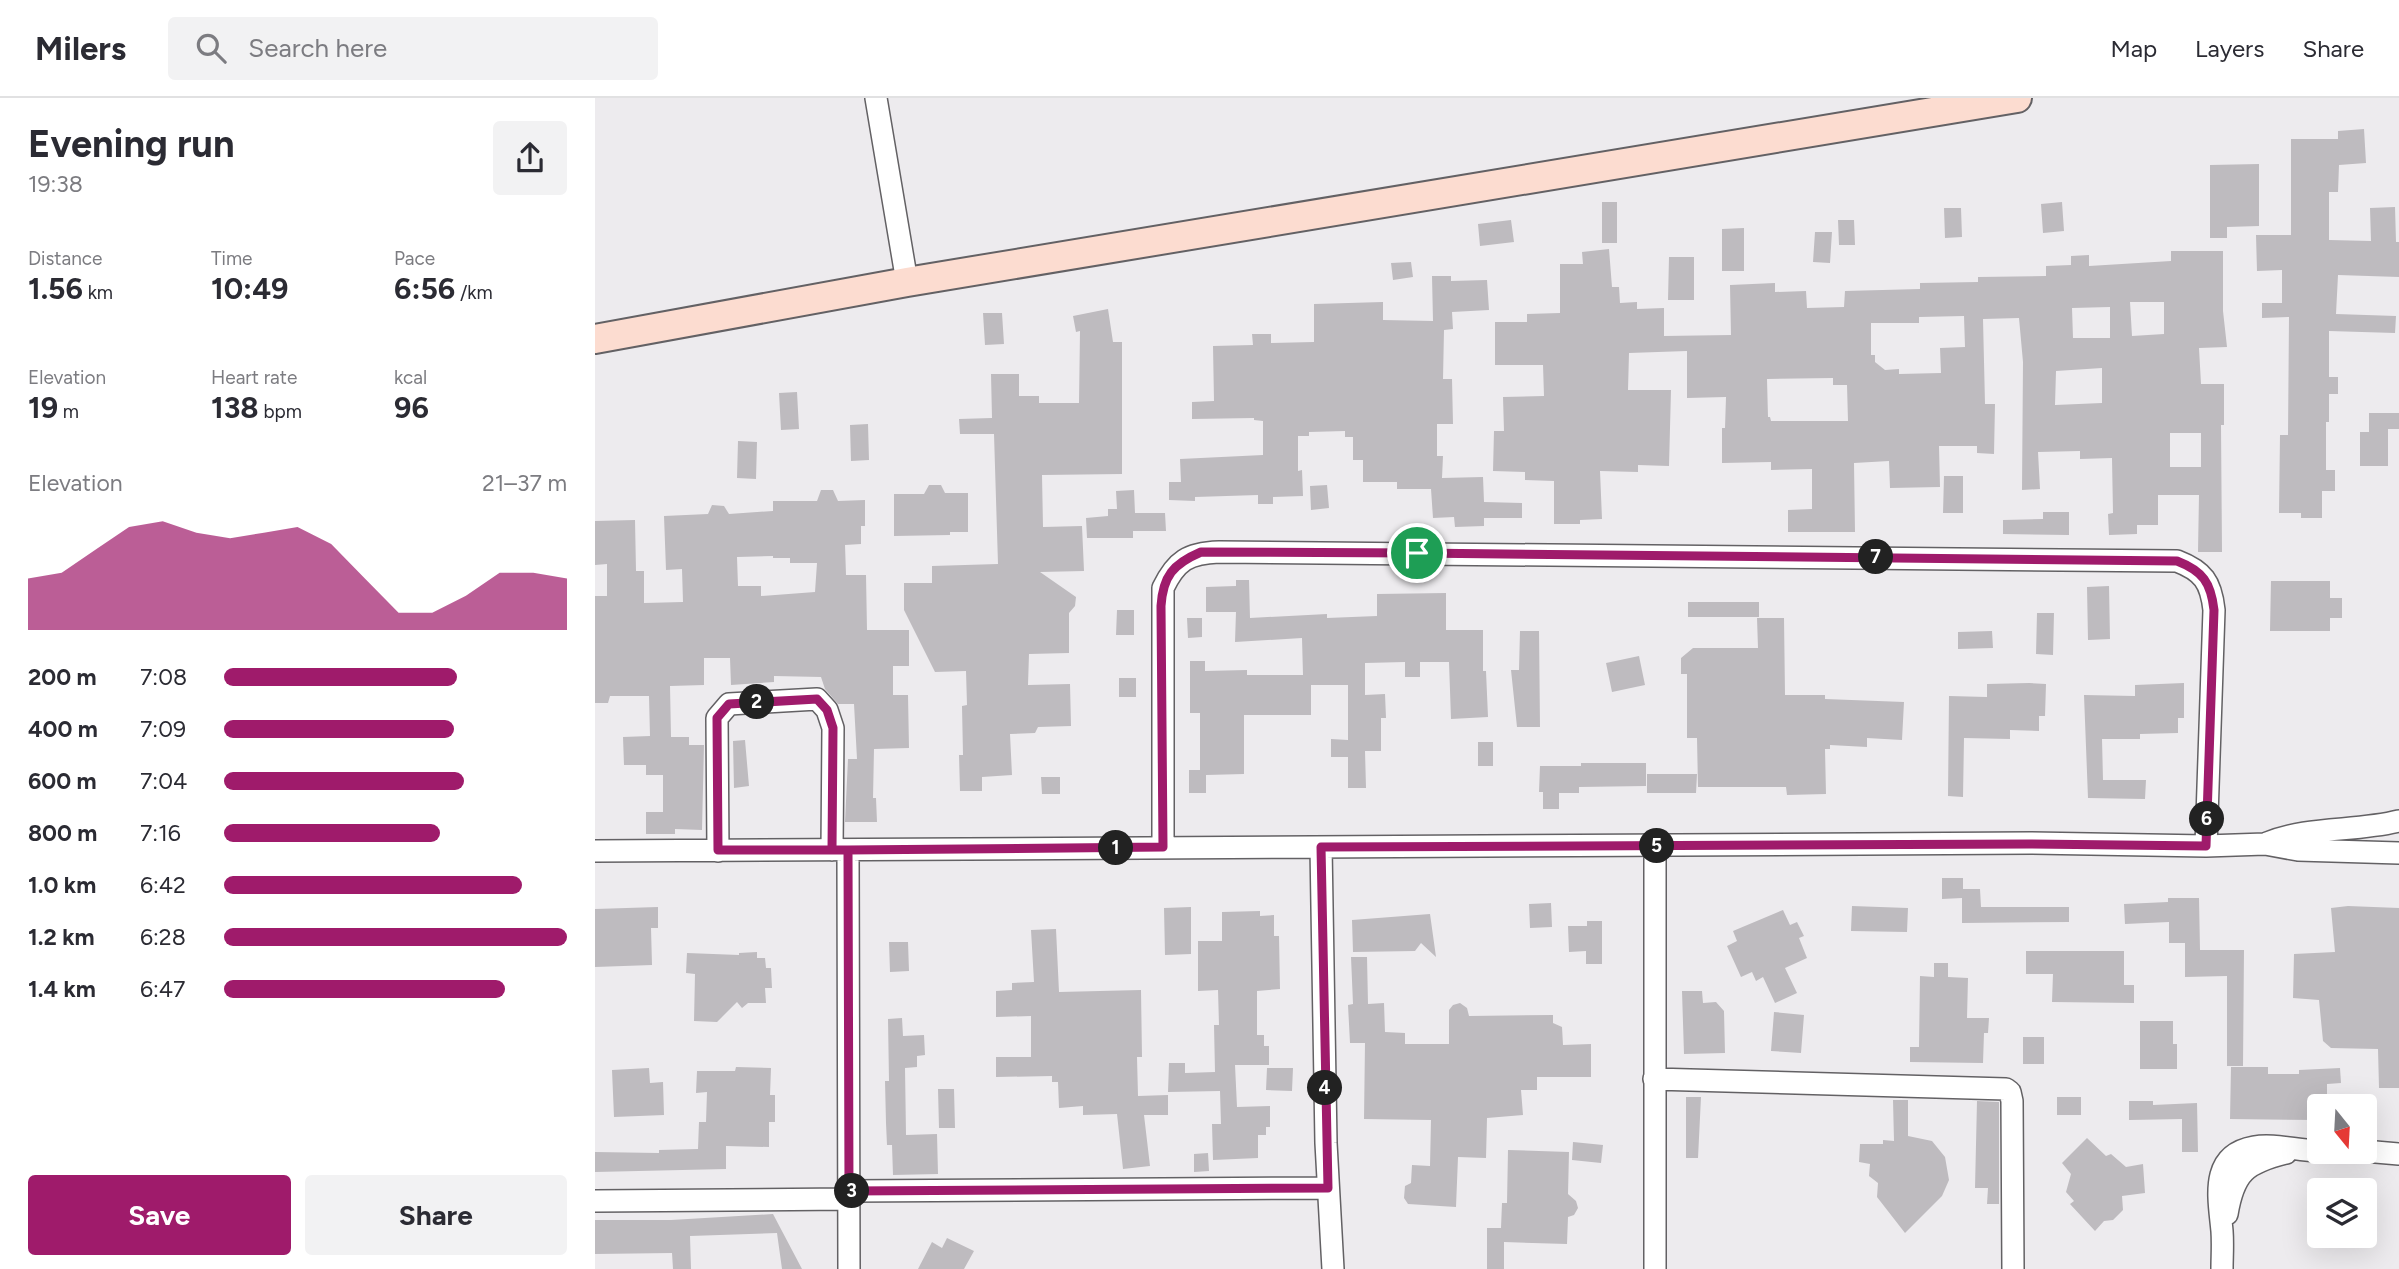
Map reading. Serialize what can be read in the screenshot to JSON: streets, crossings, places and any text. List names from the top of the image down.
{
  "north": "bottom",
  "page": {
    "header": "Milers",
    "search": "Search here",
    "nav": ["Map", "Layers", "Share"],
    "heading": ["Evening run", "19:38"],
    "stats": [
      ["Distance", "1.56 km"],
      ["Time", "10:49"],
      ["Pace", "6:56 /km"],
      ["Elevation", "19 m"],
      ["Heart rate", "138 bpm"],
      ["kcal", "96"]
    ],
    "chart": ["Elevation", "21–37 m"],
    "pins": [
      "7",
      "2",
      "6",
      "5",
      "1",
      "4",
      "3"
    ],
    "list": [
      {
        "name": "200 m",
        "note": "7:08"
      },
      {
        "name": "400 m",
        "note": "7:09"
      },
      {
        "name": "600 m",
        "note": "7:04"
      },
      {
        "name": "800 m",
        "note": "7:16"
      },
      {
        "name": "1.0 km",
        "note": "6:42"
      },
      {
        "name": "1.2 km",
        "note": "6:28"
      },
      {
        "name": "1.4 km",
        "note": "6:47"
      }
    ],
    "buttons": ["Save", "Share"]
  }
}
